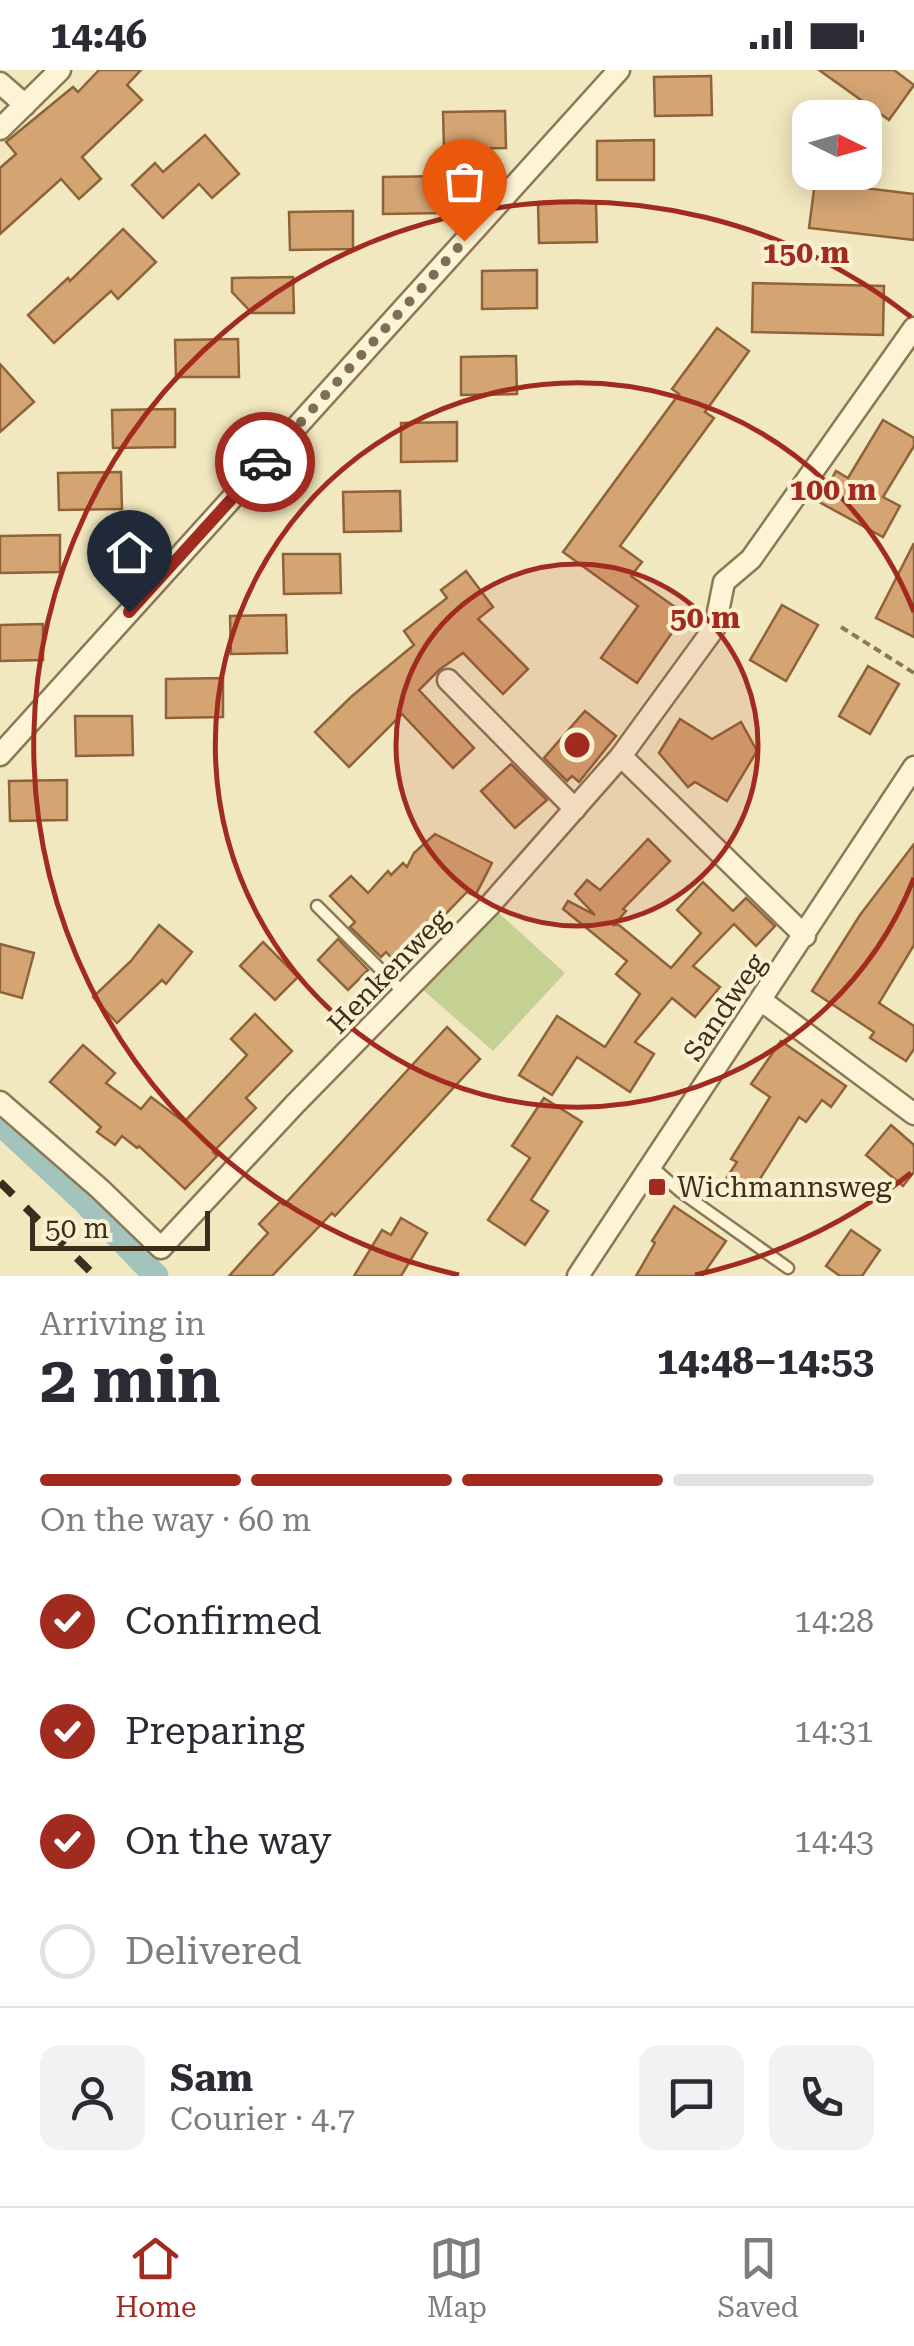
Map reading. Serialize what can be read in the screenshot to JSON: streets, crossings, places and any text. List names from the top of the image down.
{
  "streets": {
    "street": ["Henkenweg", "Sandweg"]
  },
  "places": {
    "transit": ["Wichmannsweg"]
  },
  "scale_bar": "50 m",
  "north": "right",
  "page": {
    "status": "14:46",
    "scale": "50 m",
    "heading": ["2 min", "Arriving in", "14:48–14:53"],
    "panel": ["Sam", "Courier · 4.7"],
    "bar": "On the way · 60 m",
    "list": [
      ["Confirmed", "14:28"],
      ["Preparing", "14:31"],
      ["On the way", "14:43"],
      "Delivered"
    ],
    "tabs": ["Home", "Map", "Saved"]
  },
  "rings": ["150 m", "100 m", "50 m"]
}
